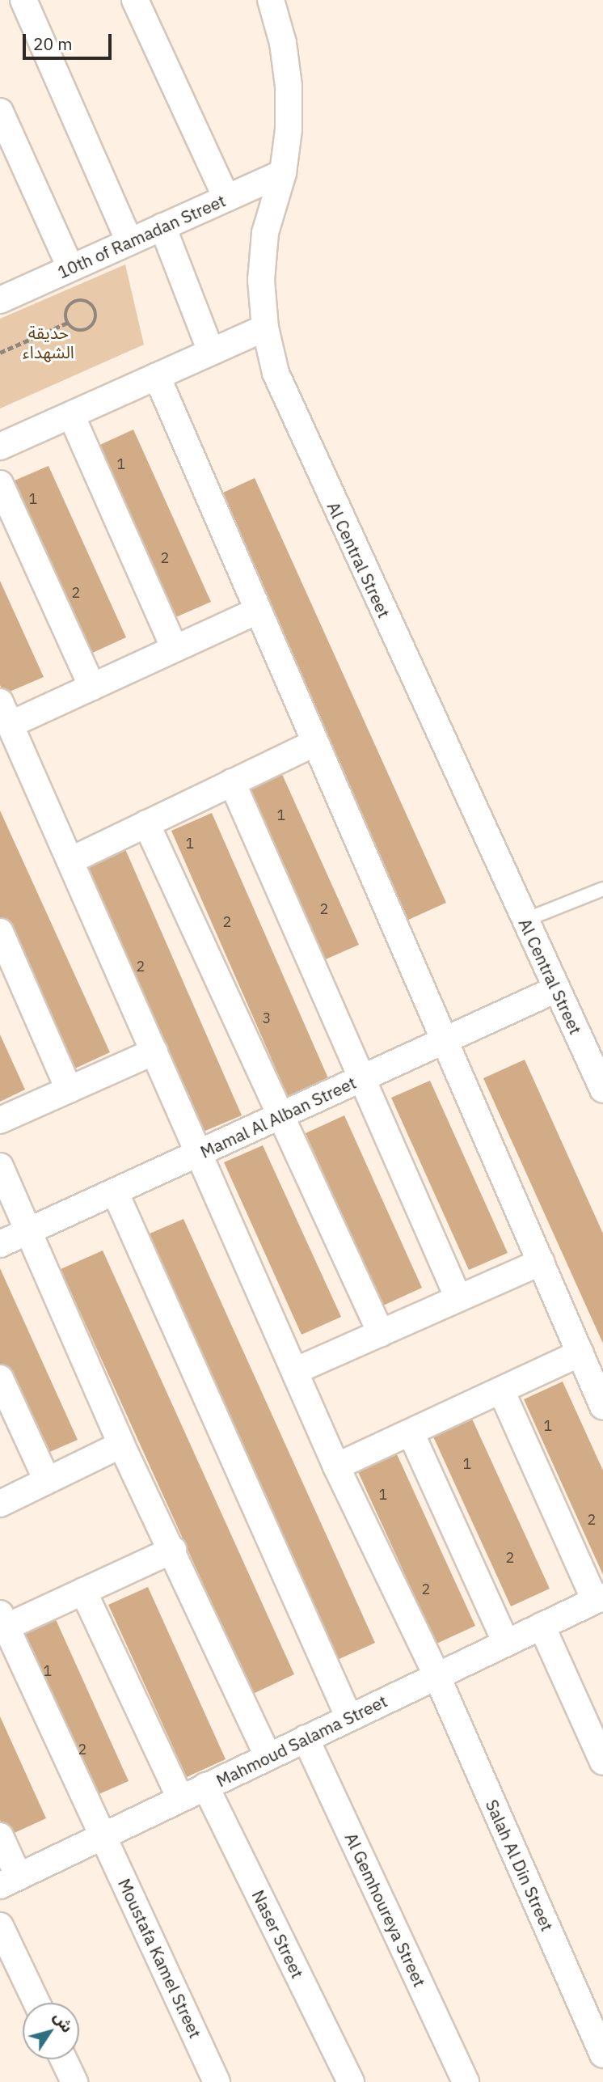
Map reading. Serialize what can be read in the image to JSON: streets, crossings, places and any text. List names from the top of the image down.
{
  "streets": {
    "street": [
      "10th of Ramadan Street",
      "Al Central Street",
      "Mamal Al Alban Street",
      "Mahmoud Salama Street",
      "Salah Al Din Street",
      "Al Gemhoureya Street",
      "Naser Street",
      "Moustafa Kamel Street"
    ]
  },
  "crossings": [
    ["10th of Ramadan Street", "Al Central Street"],
    ["Al Central Street", "Mamal Al Alban Street"],
    ["Mamal Al Alban Street", "Salah Al Din Street"],
    ["Mahmoud Salama Street", "Salah Al Din Street"],
    ["Mahmoud Salama Street", "Al Gemhoureya Street"],
    ["Mahmoud Salama Street", "Naser Street"],
    ["Mahmoud Salama Street", "Moustafa Kamel Street"]
  ],
  "parks": ["حديقة الشهداء"],
  "house_numbers": [
    "1",
    "1",
    "2",
    "2",
    "1",
    "1",
    "2",
    "2",
    "2",
    "3",
    "1",
    "1",
    "1",
    "2",
    "2",
    "2",
    "1",
    "2"
  ],
  "scale_bar": "20 m",
  "north": "top right"
}
